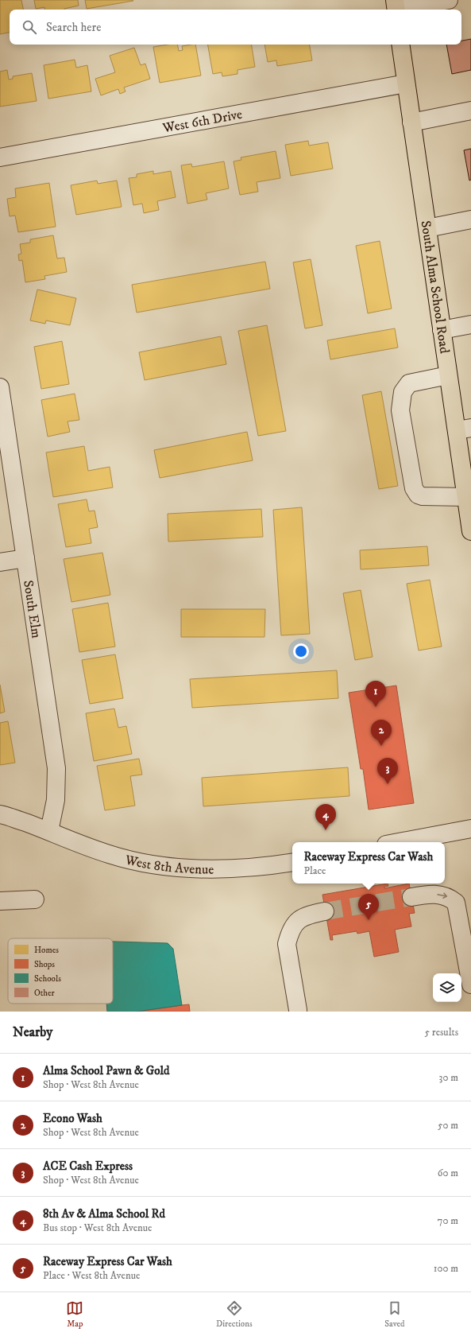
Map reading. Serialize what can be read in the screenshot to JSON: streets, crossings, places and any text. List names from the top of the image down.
{
  "streets": {
    "main road": ["South Alma School Road"],
    "street": ["West 6th Drive", "South Elm", "West 8th Avenue"]
  },
  "crossings": [
    ["West 6th Drive", "South Alma School Road"],
    ["South Elm", "West 8th Avenue"]
  ],
  "legend": [
    "Homes",
    "Shops",
    "Schools",
    "Other"
  ],
  "page": {
    "search": "Search here",
    "pins": [
      "1",
      "2",
      "3",
      "4",
      "5"
    ],
    "popup": ["Raceway Express Car Wash", "Place"],
    "heading": ["Nearby", "5 results"],
    "list": [
      {
        "mark": "1",
        "name": "Alma School Pawn & Gold",
        "note": "Shop · West 8th Avenue",
        "value": "30 m"
      },
      {
        "mark": "2",
        "name": "Econo Wash",
        "note": "Shop · West 8th Avenue",
        "value": "50 m"
      },
      {
        "mark": "3",
        "name": "ACE Cash Express",
        "note": "Shop · West 8th Avenue",
        "value": "60 m"
      },
      {
        "mark": "4",
        "name": "8th Av & Alma School Rd",
        "note": "Bus stop · West 8th Avenue",
        "value": "70 m"
      },
      {
        "mark": "5",
        "name": "Raceway Express Car Wash",
        "note": "Place · West 8th Avenue",
        "value": "100 m"
      }
    ],
    "nav": ["Map", "Directions", "Saved"]
  }
}
